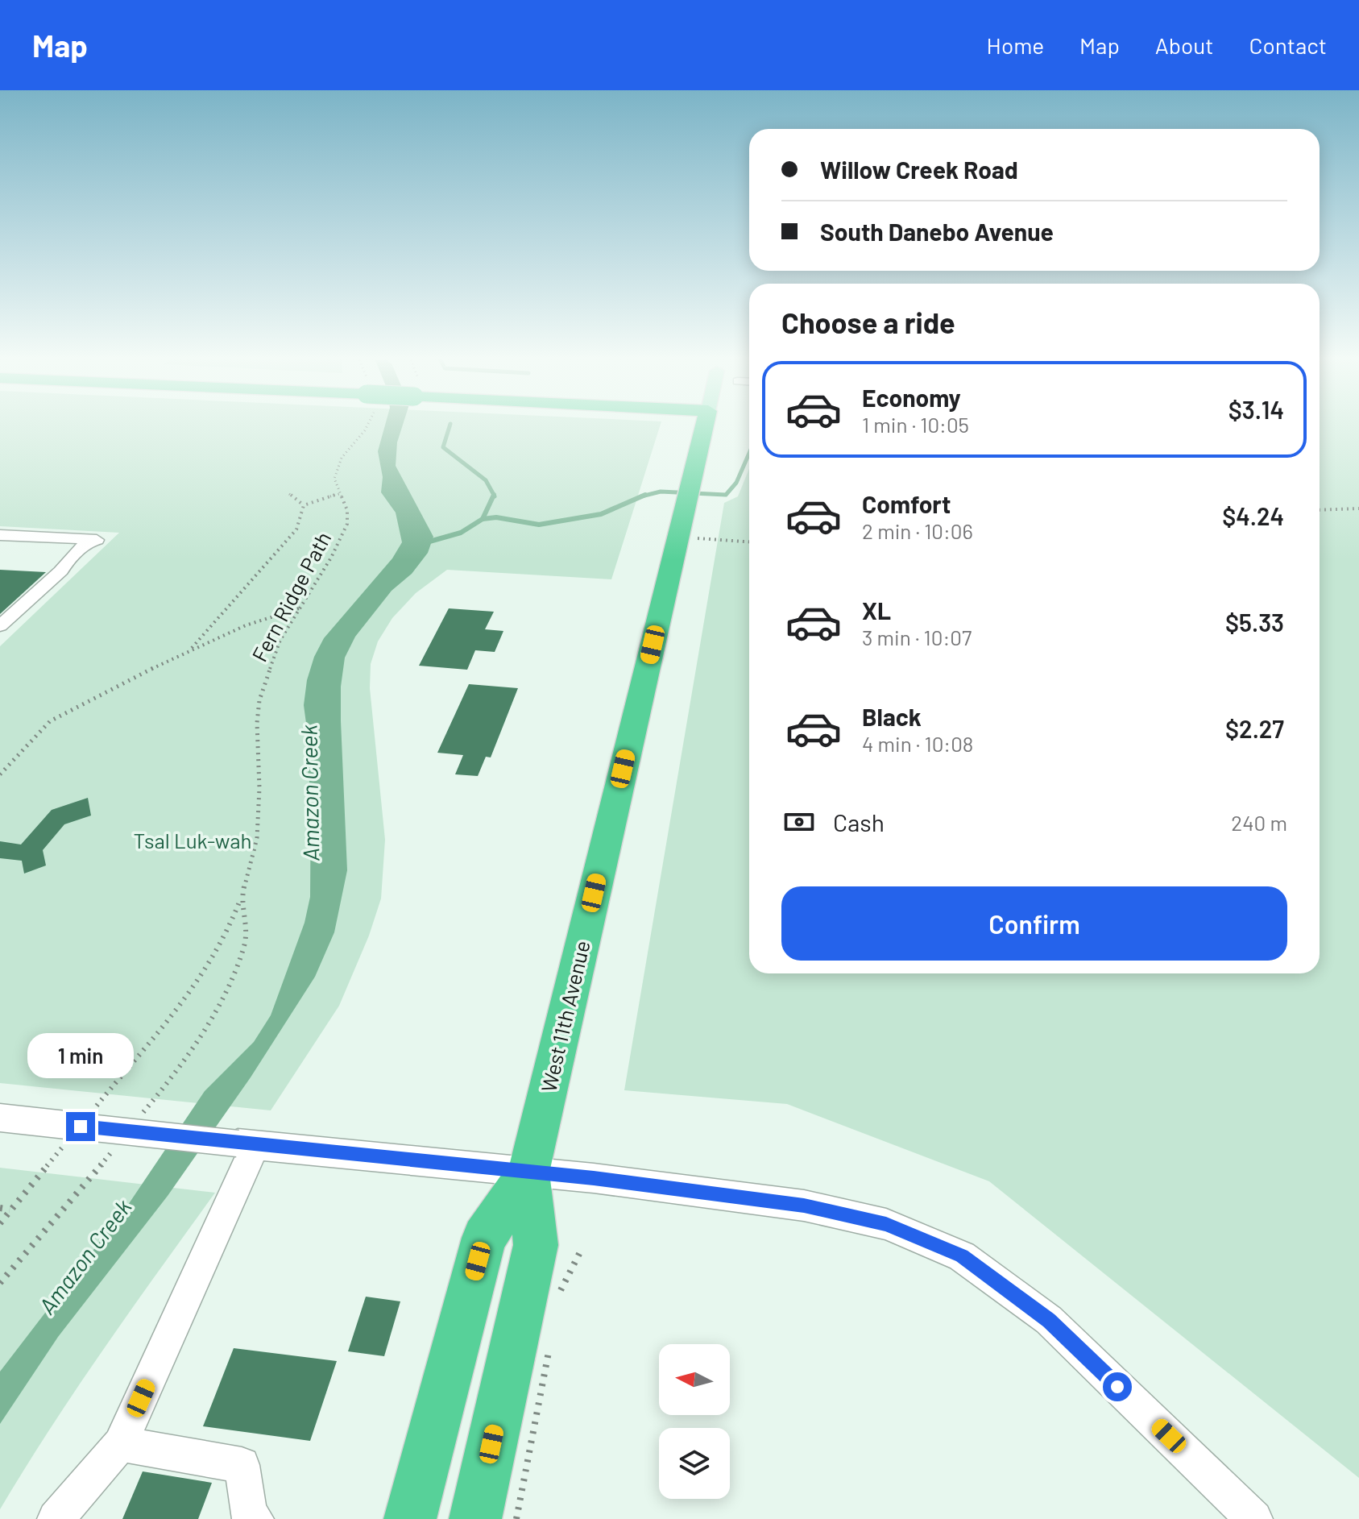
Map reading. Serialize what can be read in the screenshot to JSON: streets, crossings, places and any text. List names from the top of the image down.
{
  "streets": {
    "highway": ["West 11th Avenue"],
    "path": ["Fern Ridge Path"]
  },
  "water": ["Amazon Creek"],
  "parks": ["Tsal Luk-wah"],
  "north": "left",
  "page": {
    "header": "Map",
    "nav": [
      "Home",
      "Map",
      "About",
      "Contact"
    ],
    "banner": ["Willow Creek Road", "South Danebo Avenue"],
    "heading": "Choose a ride",
    "list": [
      {
        "name": "Economy",
        "note": "1 min · 10:05",
        "value": "$3.14"
      },
      {
        "name": "Comfort",
        "note": "2 min · 10:06",
        "value": "$4.24"
      },
      {
        "name": "XL",
        "note": "3 min · 10:07",
        "value": "$5.33"
      },
      {
        "name": "Black",
        "note": "4 min · 10:08",
        "value": "$2.27"
      }
    ],
    "pay": ["Cash", "240 m"],
    "buttons": "Confirm",
    "bubble": "1 min"
  }
}
